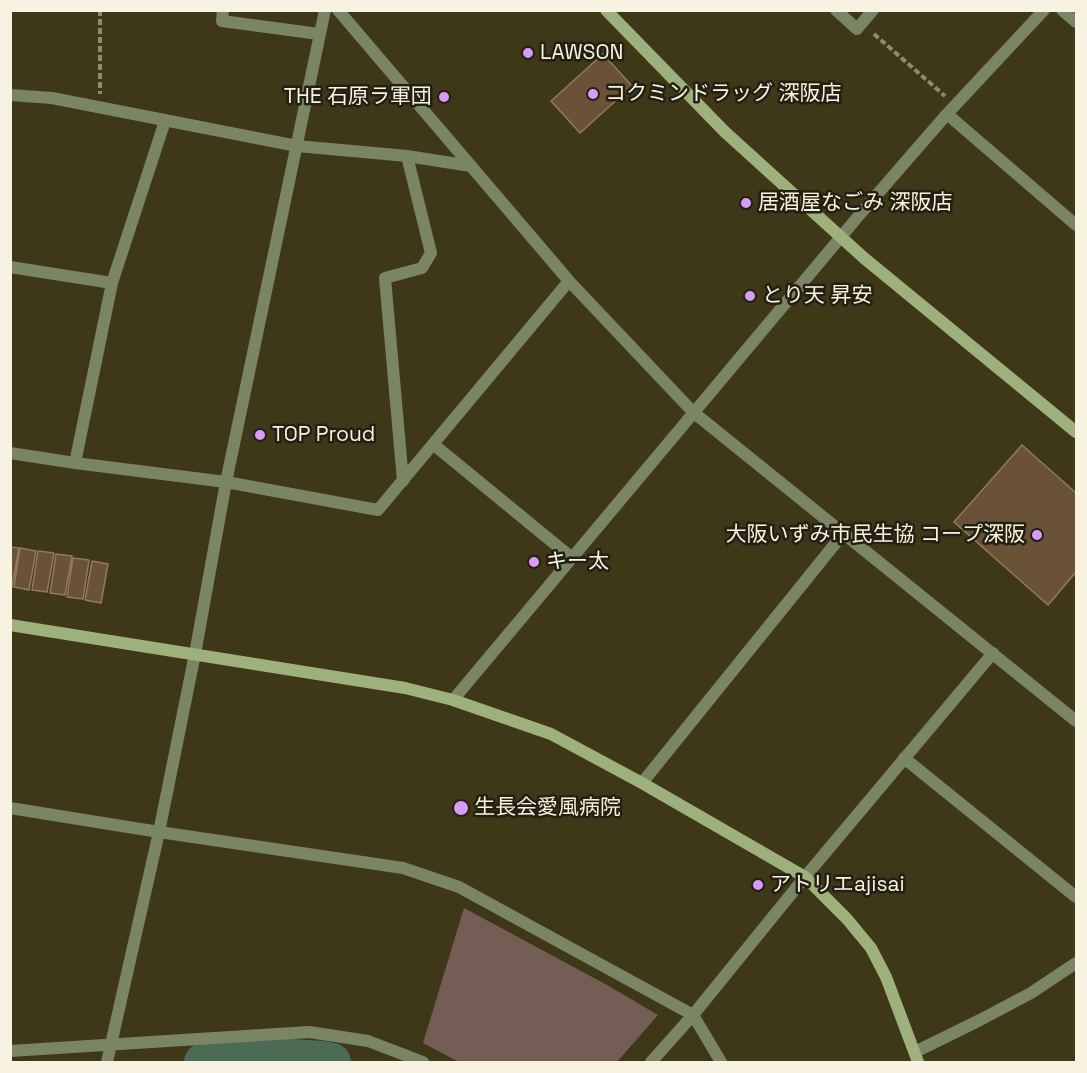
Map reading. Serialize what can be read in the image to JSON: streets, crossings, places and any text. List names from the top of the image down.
{
  "places": [
    "LAWSON",
    "コクミンドラッグ 深阪店",
    "THE 石原ラ軍団",
    "居酒屋なごみ 深阪店",
    "とり天 昇安",
    "TOP Proud",
    "大阪いずみ市民生協 コープ深阪",
    "キー太",
    "生長会愛風病院",
    "アトリエajisai"
  ]
}
